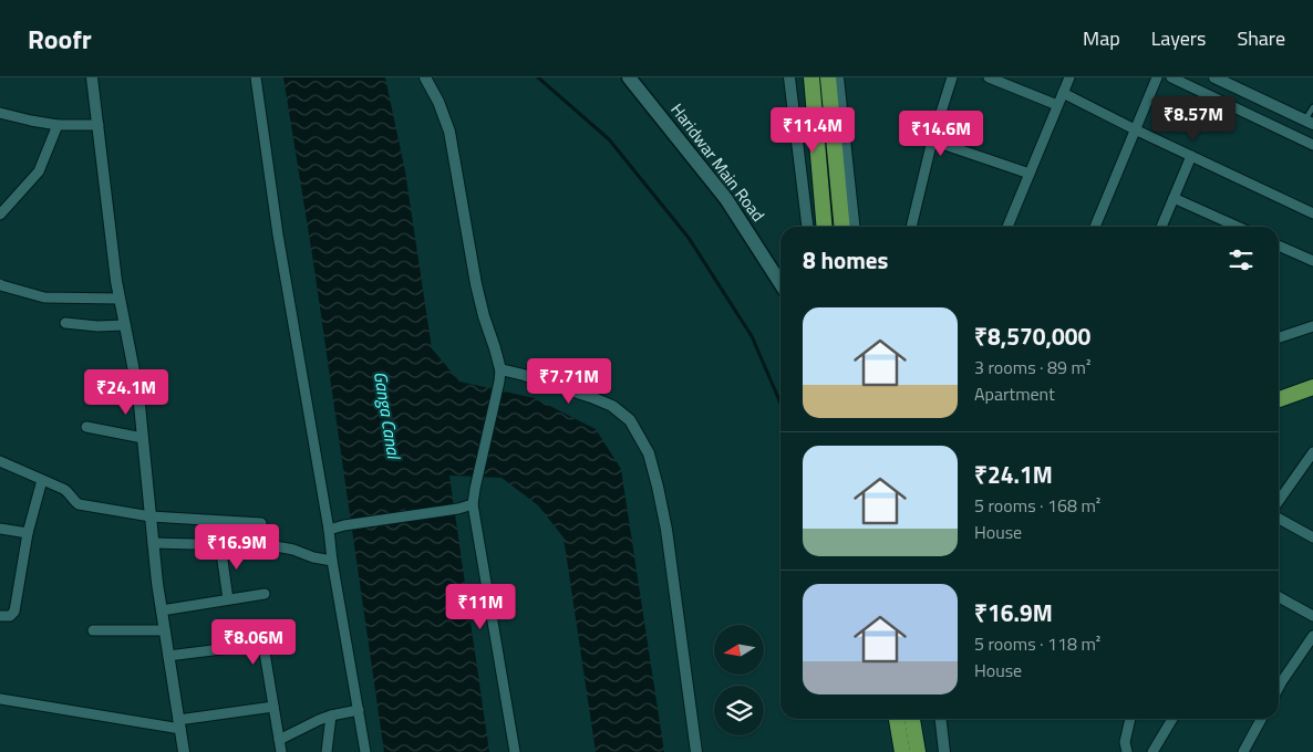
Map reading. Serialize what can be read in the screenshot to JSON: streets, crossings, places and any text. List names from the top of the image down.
{
  "streets": {
    "main road": ["Haridwar Main Road"]
  },
  "water": ["Ganga Canal"],
  "north": "left",
  "page": {
    "header": "Roofr",
    "nav": ["Map", "Layers", "Share"],
    "price": [
      "₹8.57M",
      "₹11.4M",
      "₹14.6M",
      "₹7.71M",
      "₹24.1M",
      "₹16.9M",
      "₹11M",
      "₹8.06M"
    ],
    "heading": "8 homes",
    "list": [
      {
        "name": "₹8,570,000",
        "note": "3 rooms · 89 m² · Apartment"
      },
      {
        "name": "₹24.1M",
        "note": "5 rooms · 168 m² · House"
      },
      {
        "name": "₹16.9M",
        "note": "5 rooms · 118 m² · House"
      }
    ]
  }
}
